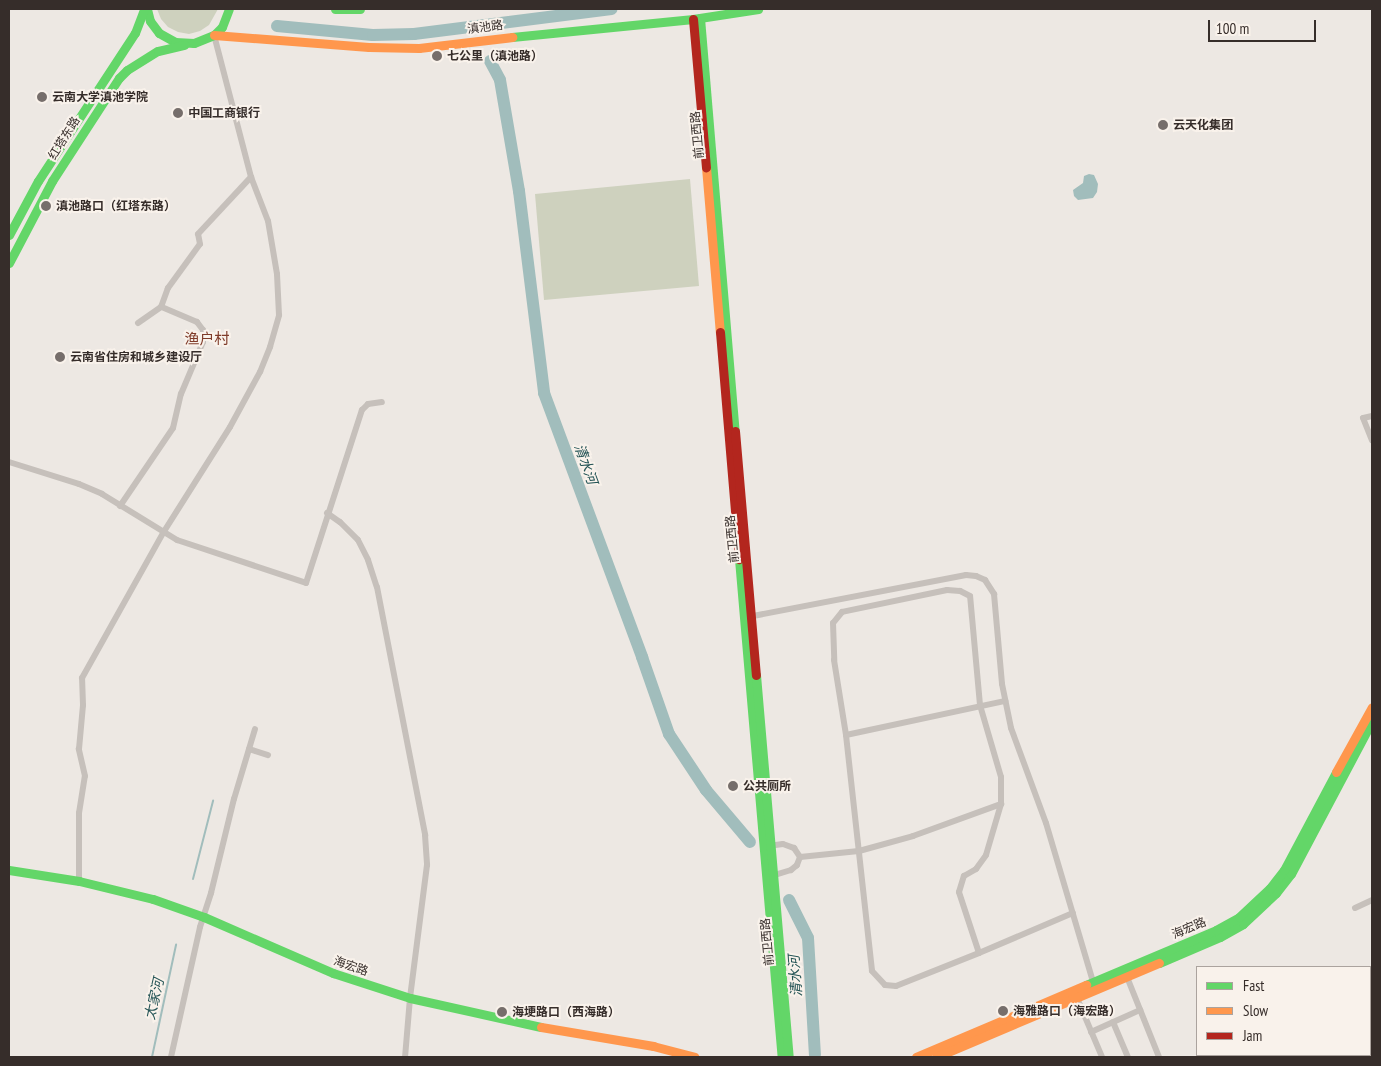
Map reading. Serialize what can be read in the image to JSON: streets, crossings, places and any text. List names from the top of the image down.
{
  "streets": {
    "main road": [
      "滇池路",
      "前卫西路",
      "红塔东路",
      "海宏路"
    ]
  },
  "crossings": [
    ["滇池路", "前卫西路"],
    ["滇池路", "红塔东路"]
  ],
  "districts": ["渔户村"],
  "water": ["清水河", "太家河"],
  "places": [
    "七公里（滇池路）",
    "云南大学滇池学院",
    "中国工商银行",
    "云天化集团",
    "滇池路口（红塔东路）",
    "云南省住房和城乡建设厅",
    "公共厕所",
    "海雅路口（海宏路）",
    "海埂路口（西海路）"
  ],
  "legend": ["Fast", "Slow", "Jam"],
  "scale_bar": "100 m"
}
